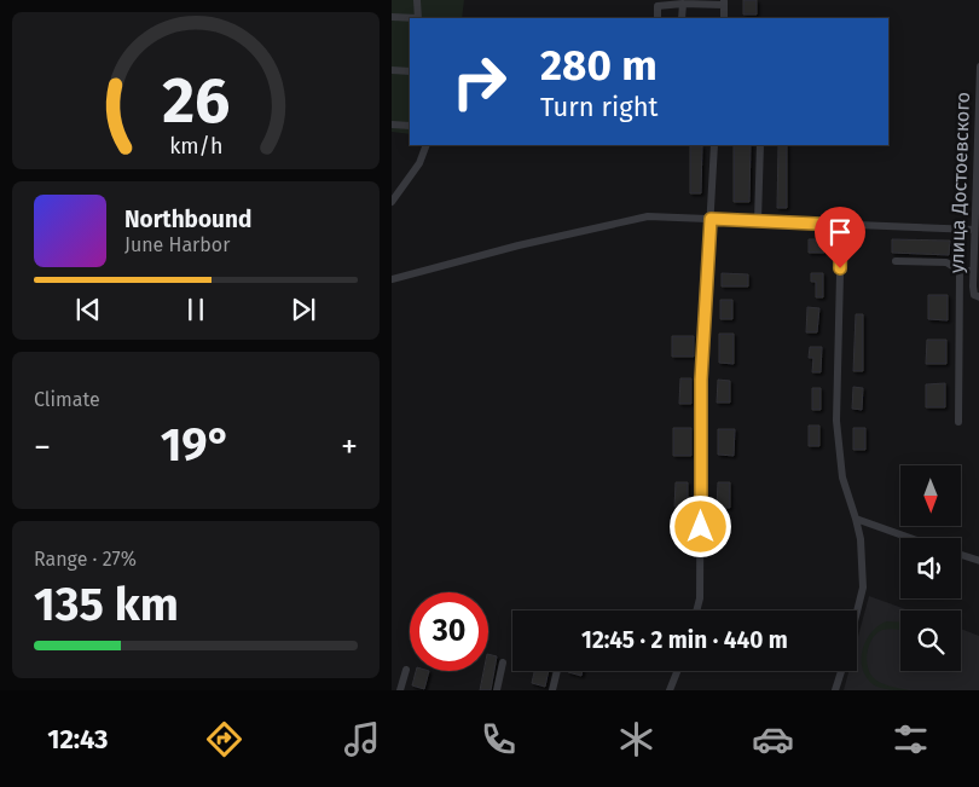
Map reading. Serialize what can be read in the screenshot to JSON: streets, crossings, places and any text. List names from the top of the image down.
{
  "streets": {
    "street": ["улица Достоевского"]
  },
  "north": "bottom",
  "page": {
    "turn": ["280 m", "Turn right"],
    "song": ["Northbound", "June Harbor"],
    "tile": [
      "Climate",
      ["Range · 27%", "135 km"]
    ],
    "heat": ["−", "19°", "+"],
    "limit": "30",
    "trip": "12:45 · 2 min · 440 m",
    "tabs": "12:43",
    "gauge": ["26", "km/h"]
  }
}
